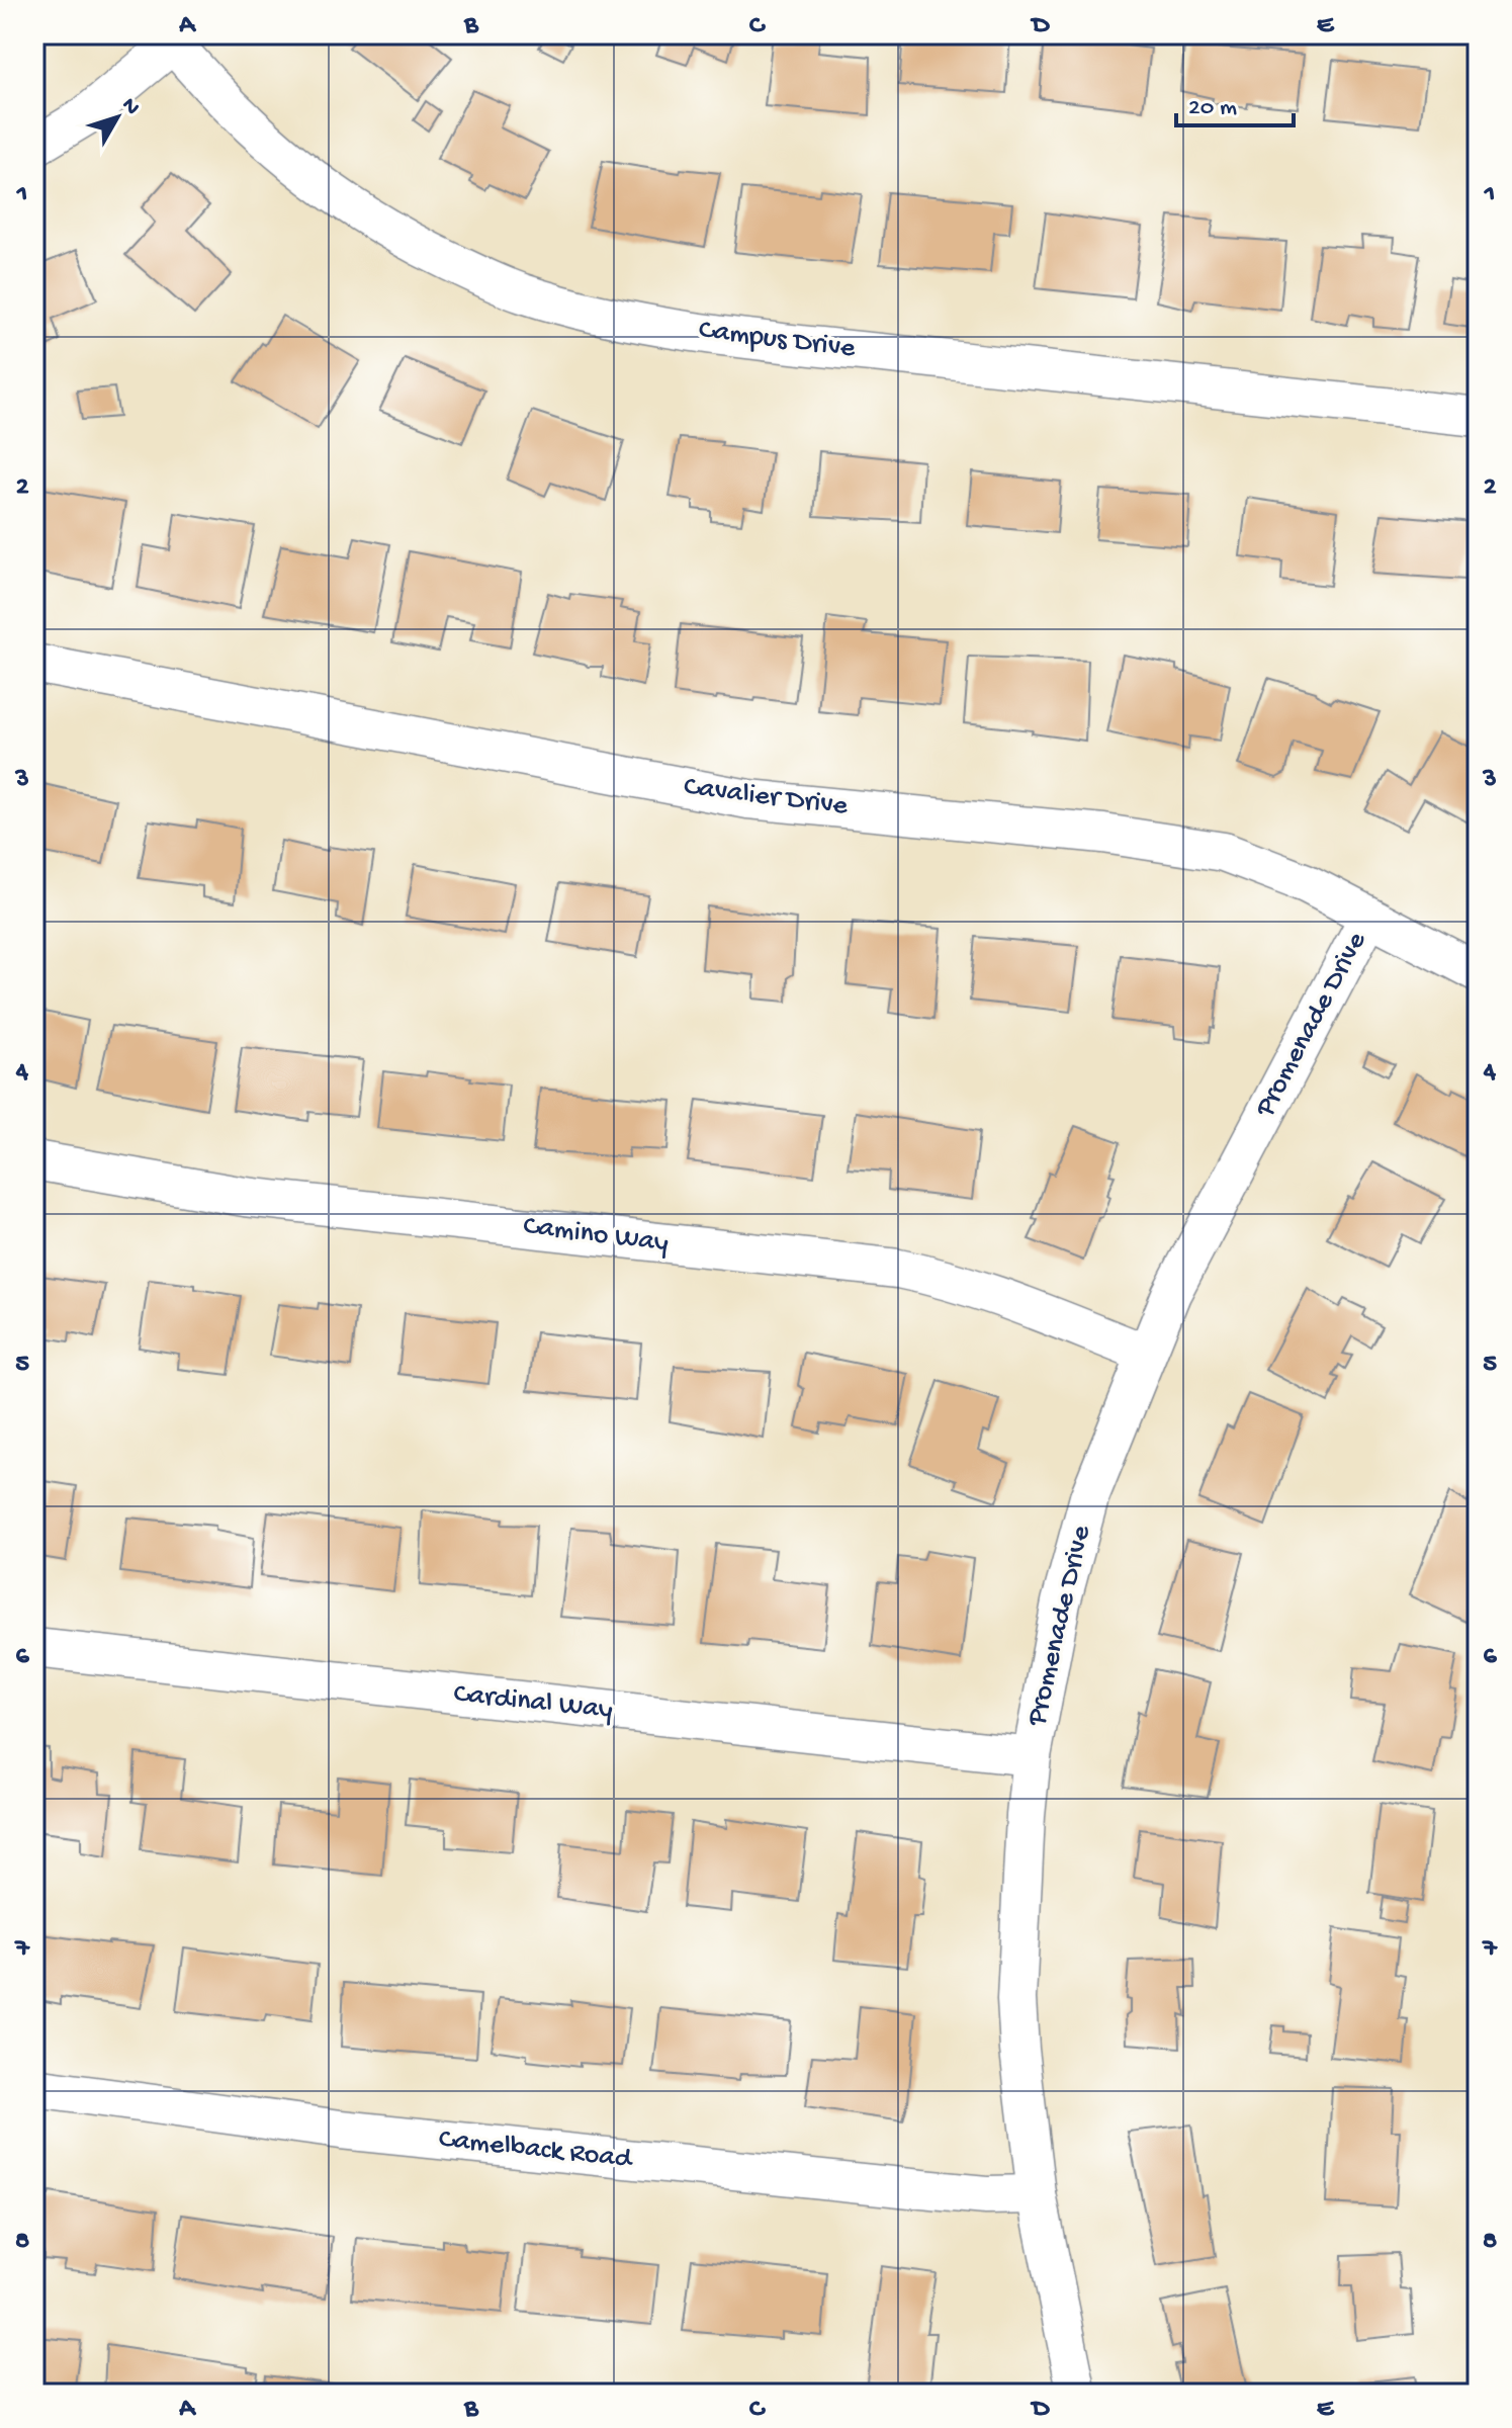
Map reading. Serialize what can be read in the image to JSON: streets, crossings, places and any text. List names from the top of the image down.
{
  "streets": {
    "street": [
      "Campus Drive",
      "Cavalier Drive",
      "Promenade Drive",
      "Camino Way",
      "Cardinal Way",
      "Camelback Road"
    ]
  },
  "crossings": [
    ["Cavalier Drive", "Promenade Drive"],
    ["Promenade Drive", "Camino Way"],
    ["Promenade Drive", "Cardinal Way"],
    ["Promenade Drive", "Camelback Road"]
  ],
  "scale_bar": "20 m",
  "north": "top right",
  "grid": {
    "columns": [
      "A",
      "B",
      "C",
      "D",
      "E"
    ],
    "rows": [
      "1",
      "2",
      "3",
      "4",
      "5",
      "6",
      "7",
      "8"
    ]
  }
}
